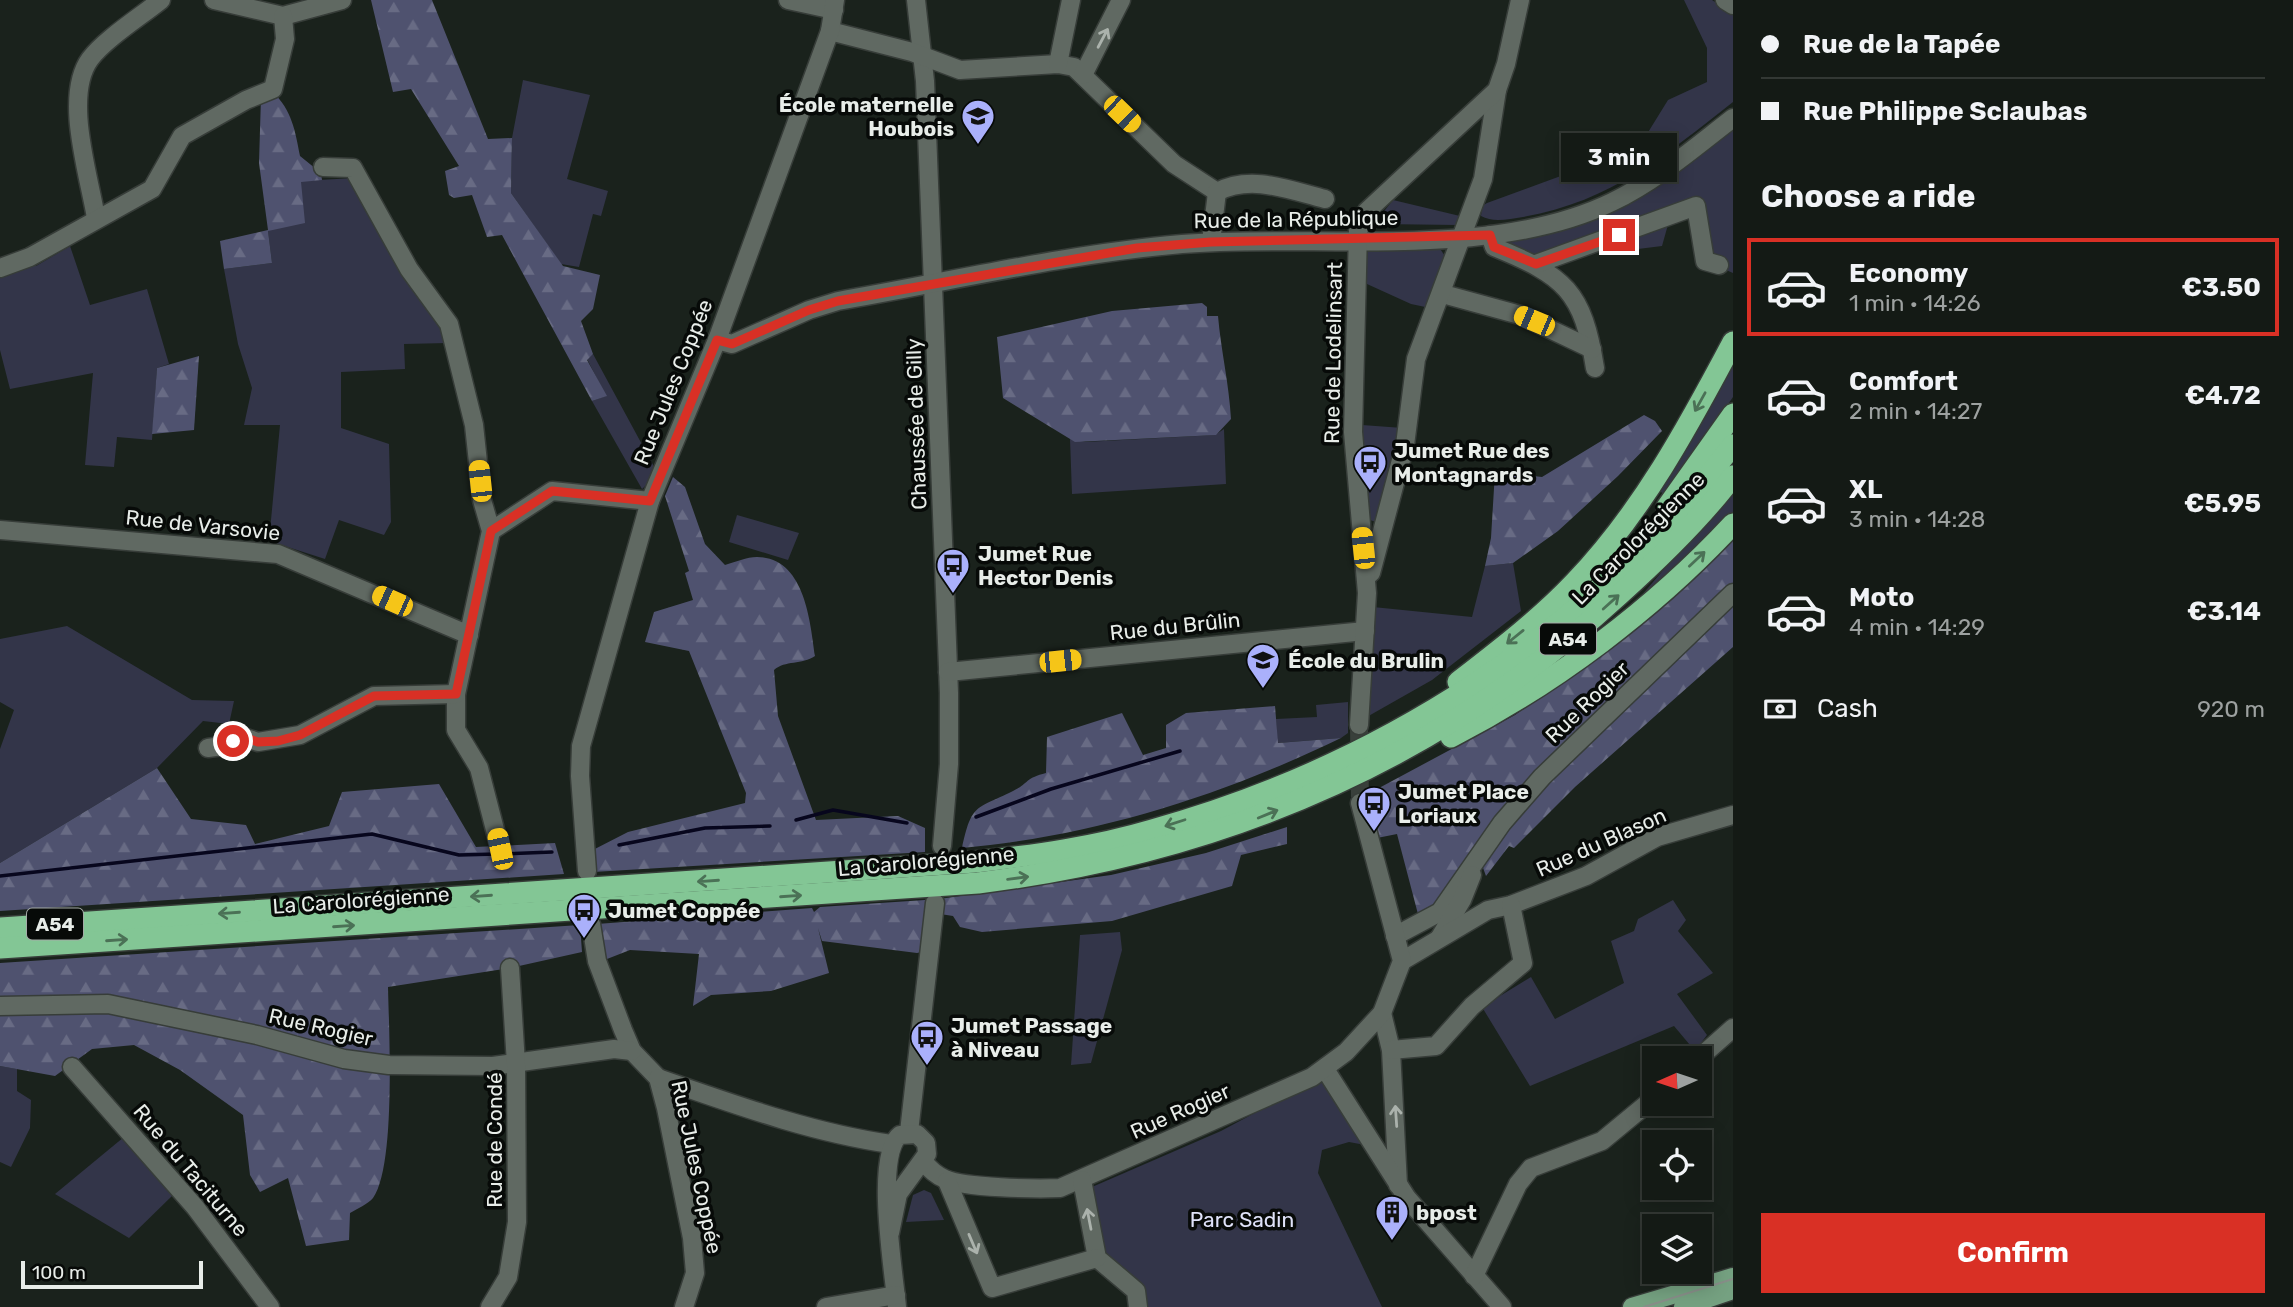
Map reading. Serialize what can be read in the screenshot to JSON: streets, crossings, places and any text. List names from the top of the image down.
{
  "streets": {
    "highway": ["La Carolorégienne", "A54"],
    "street": [
      "Rue de la République",
      "Rue de Lodelinsart",
      "Rue Jules Coppée",
      "Chaussée de Gilly",
      "Rue de Varsovie",
      "Rue du Brûlin",
      "Rue Rogier",
      "Rue du Blason",
      "Rue de Condé",
      "Rue du Taciturne"
    ]
  },
  "crossings": [
    ["Rue de la République", "Rue de Lodelinsart"],
    ["Rue de la République", "Rue Jules Coppée"],
    ["Rue de la République", "Chaussée de Gilly"],
    ["Rue de Lodelinsart", "Rue du Brûlin"],
    ["Rue Jules Coppée", "Rue Rogier"],
    ["Chaussée de Gilly", "Rue du Brûlin"],
    ["Rue Rogier", "Rue du Blason"],
    ["Rue Rogier", "Rue de Condé"]
  ],
  "parks": ["Parc Sadin"],
  "places": {
    "school or university": ["École maternelle Houbois", "École du Brulin"],
    "bus stop": [
      "Jumet Rue des Montagnards",
      "Jumet Rue Hector Denis",
      "Jumet Place Loriaux",
      "Jumet Coppée",
      "Jumet Passage à Niveau"
    ],
    "building": ["bpost"]
  },
  "scale_bar": "100 m",
  "north": "left",
  "page": {
    "banner": ["Rue de la Tapée", "Rue Philippe Sclaubas"],
    "bubble": "3 min",
    "heading": "Choose a ride",
    "list": [
      {
        "name": "Economy",
        "note": "1 min · 14:26",
        "value": "€3.50"
      },
      {
        "name": "Comfort",
        "note": "2 min · 14:27",
        "value": "€4.72"
      },
      {
        "name": "XL",
        "note": "3 min · 14:28",
        "value": "€5.95"
      },
      {
        "name": "Moto",
        "note": "4 min · 14:29",
        "value": "€3.14"
      }
    ],
    "pay": ["Cash", "920 m"],
    "buttons": "Confirm",
    "scale": "100 m"
  }
}
